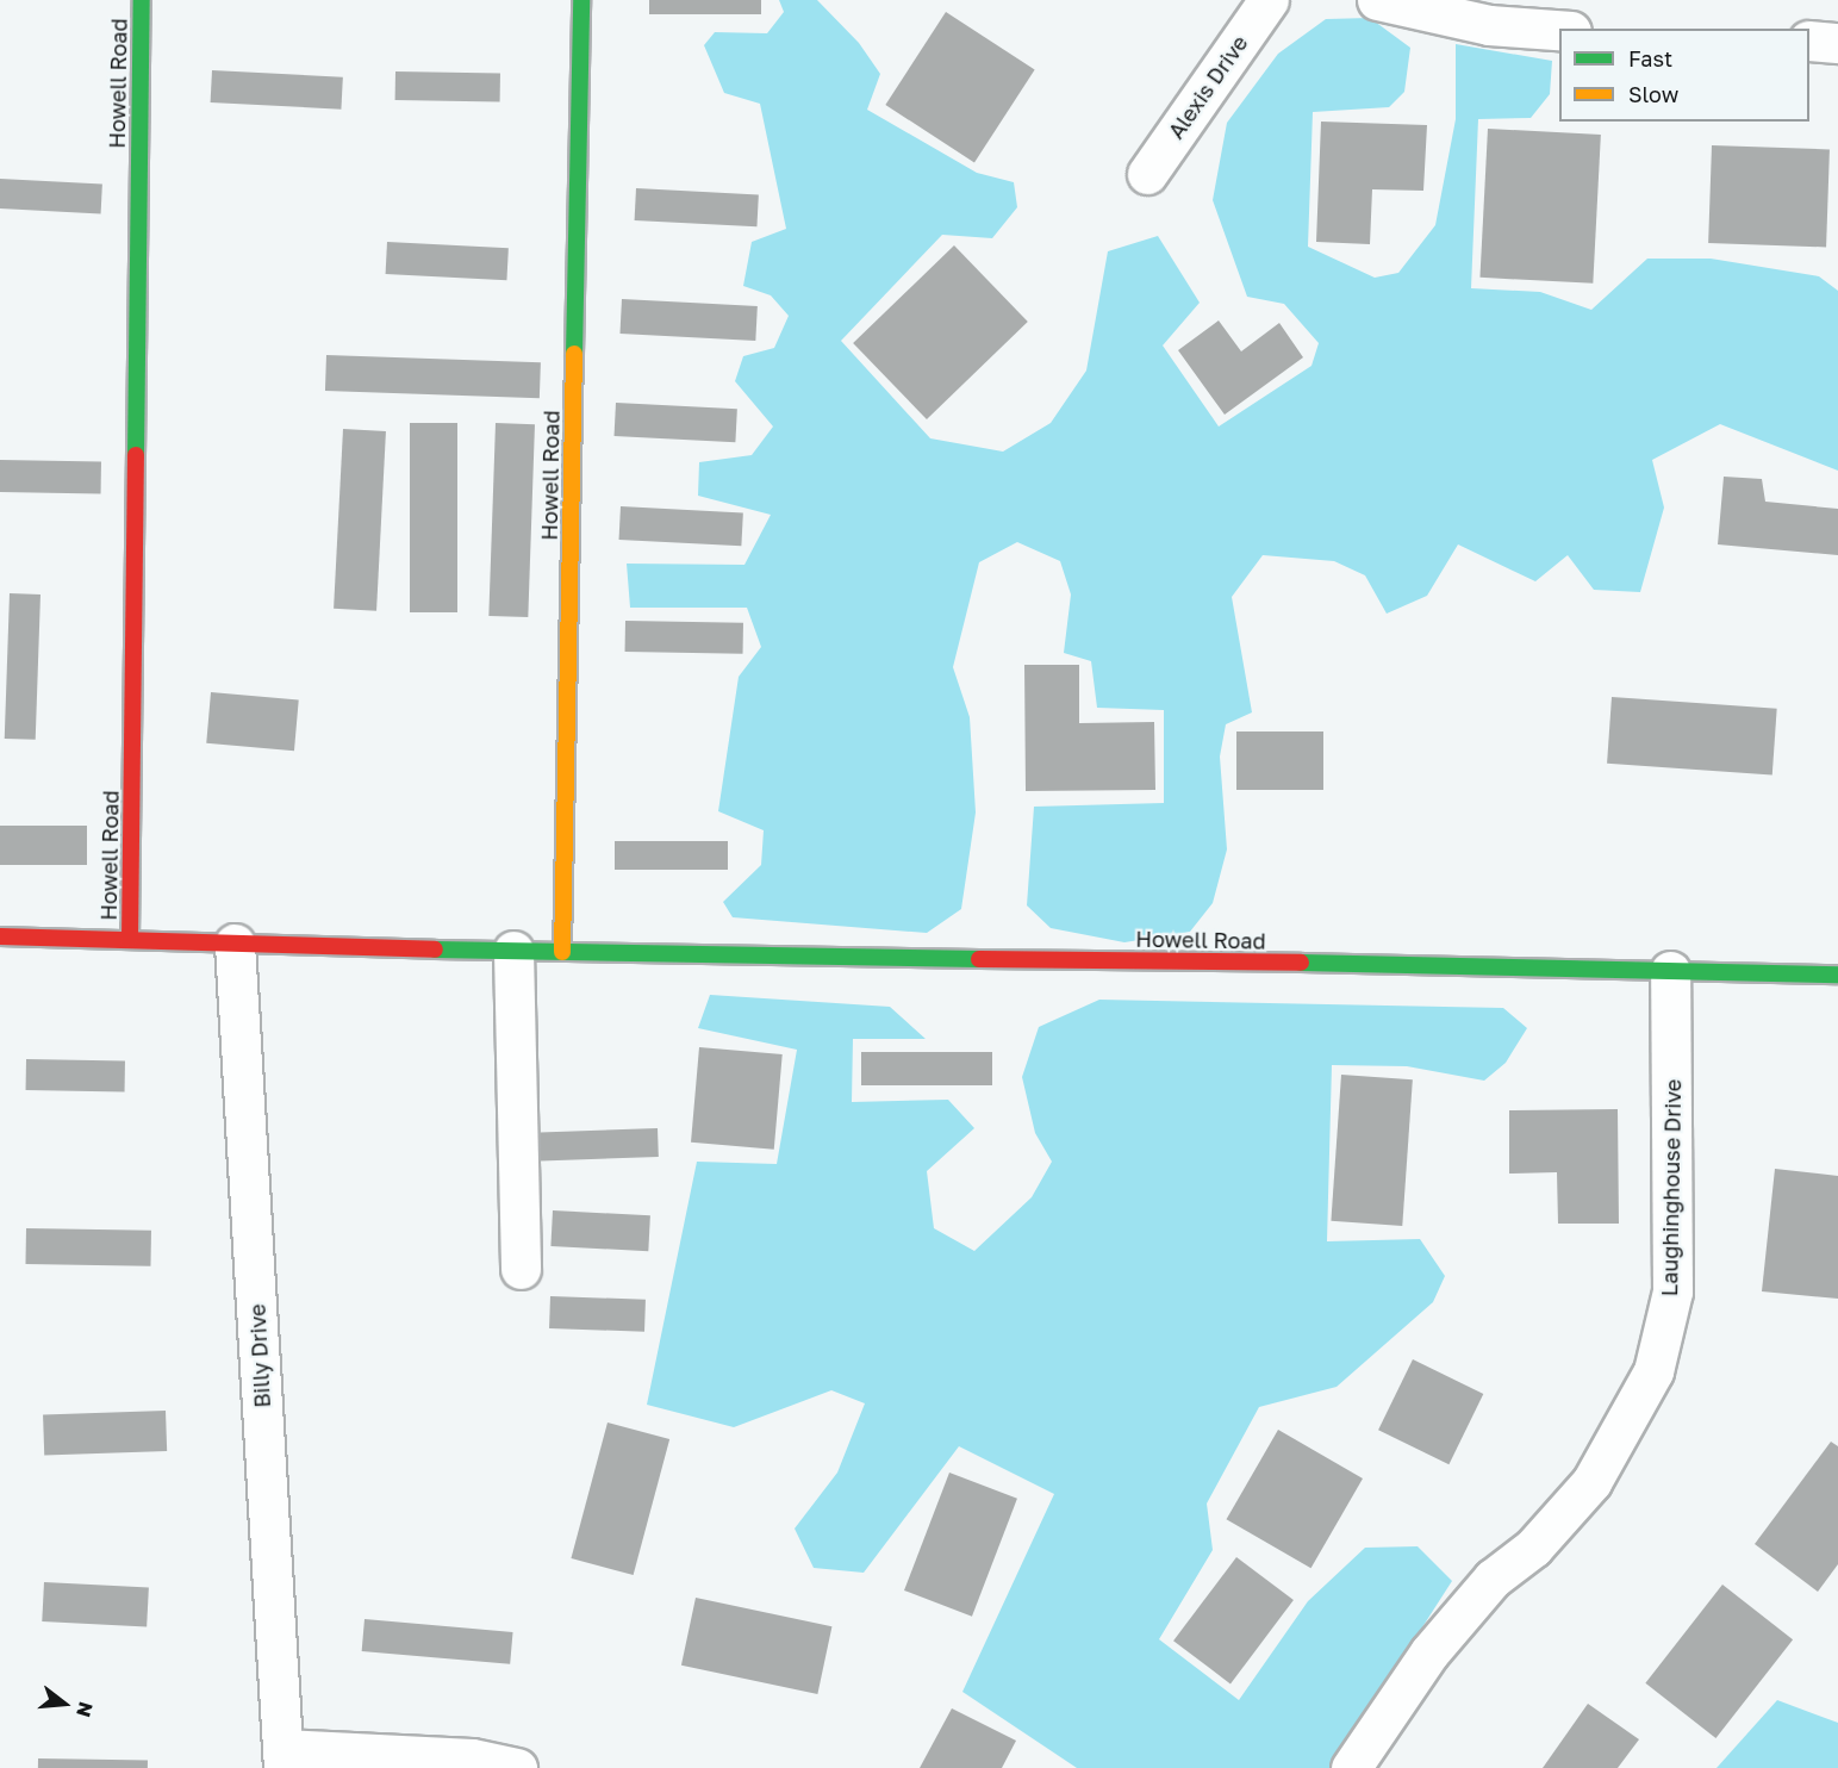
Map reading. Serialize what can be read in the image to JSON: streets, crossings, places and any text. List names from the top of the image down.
{
  "streets": {
    "street": [
      "Howell Road",
      "Alexis Drive",
      "Laughinghouse Drive",
      "Billy Drive"
    ]
  },
  "crossings": [
    ["Howell Road", "Laughinghouse Drive"],
    ["Howell Road", "Billy Drive"]
  ],
  "legend": ["Fast", "Slow"],
  "north": "right"
}
